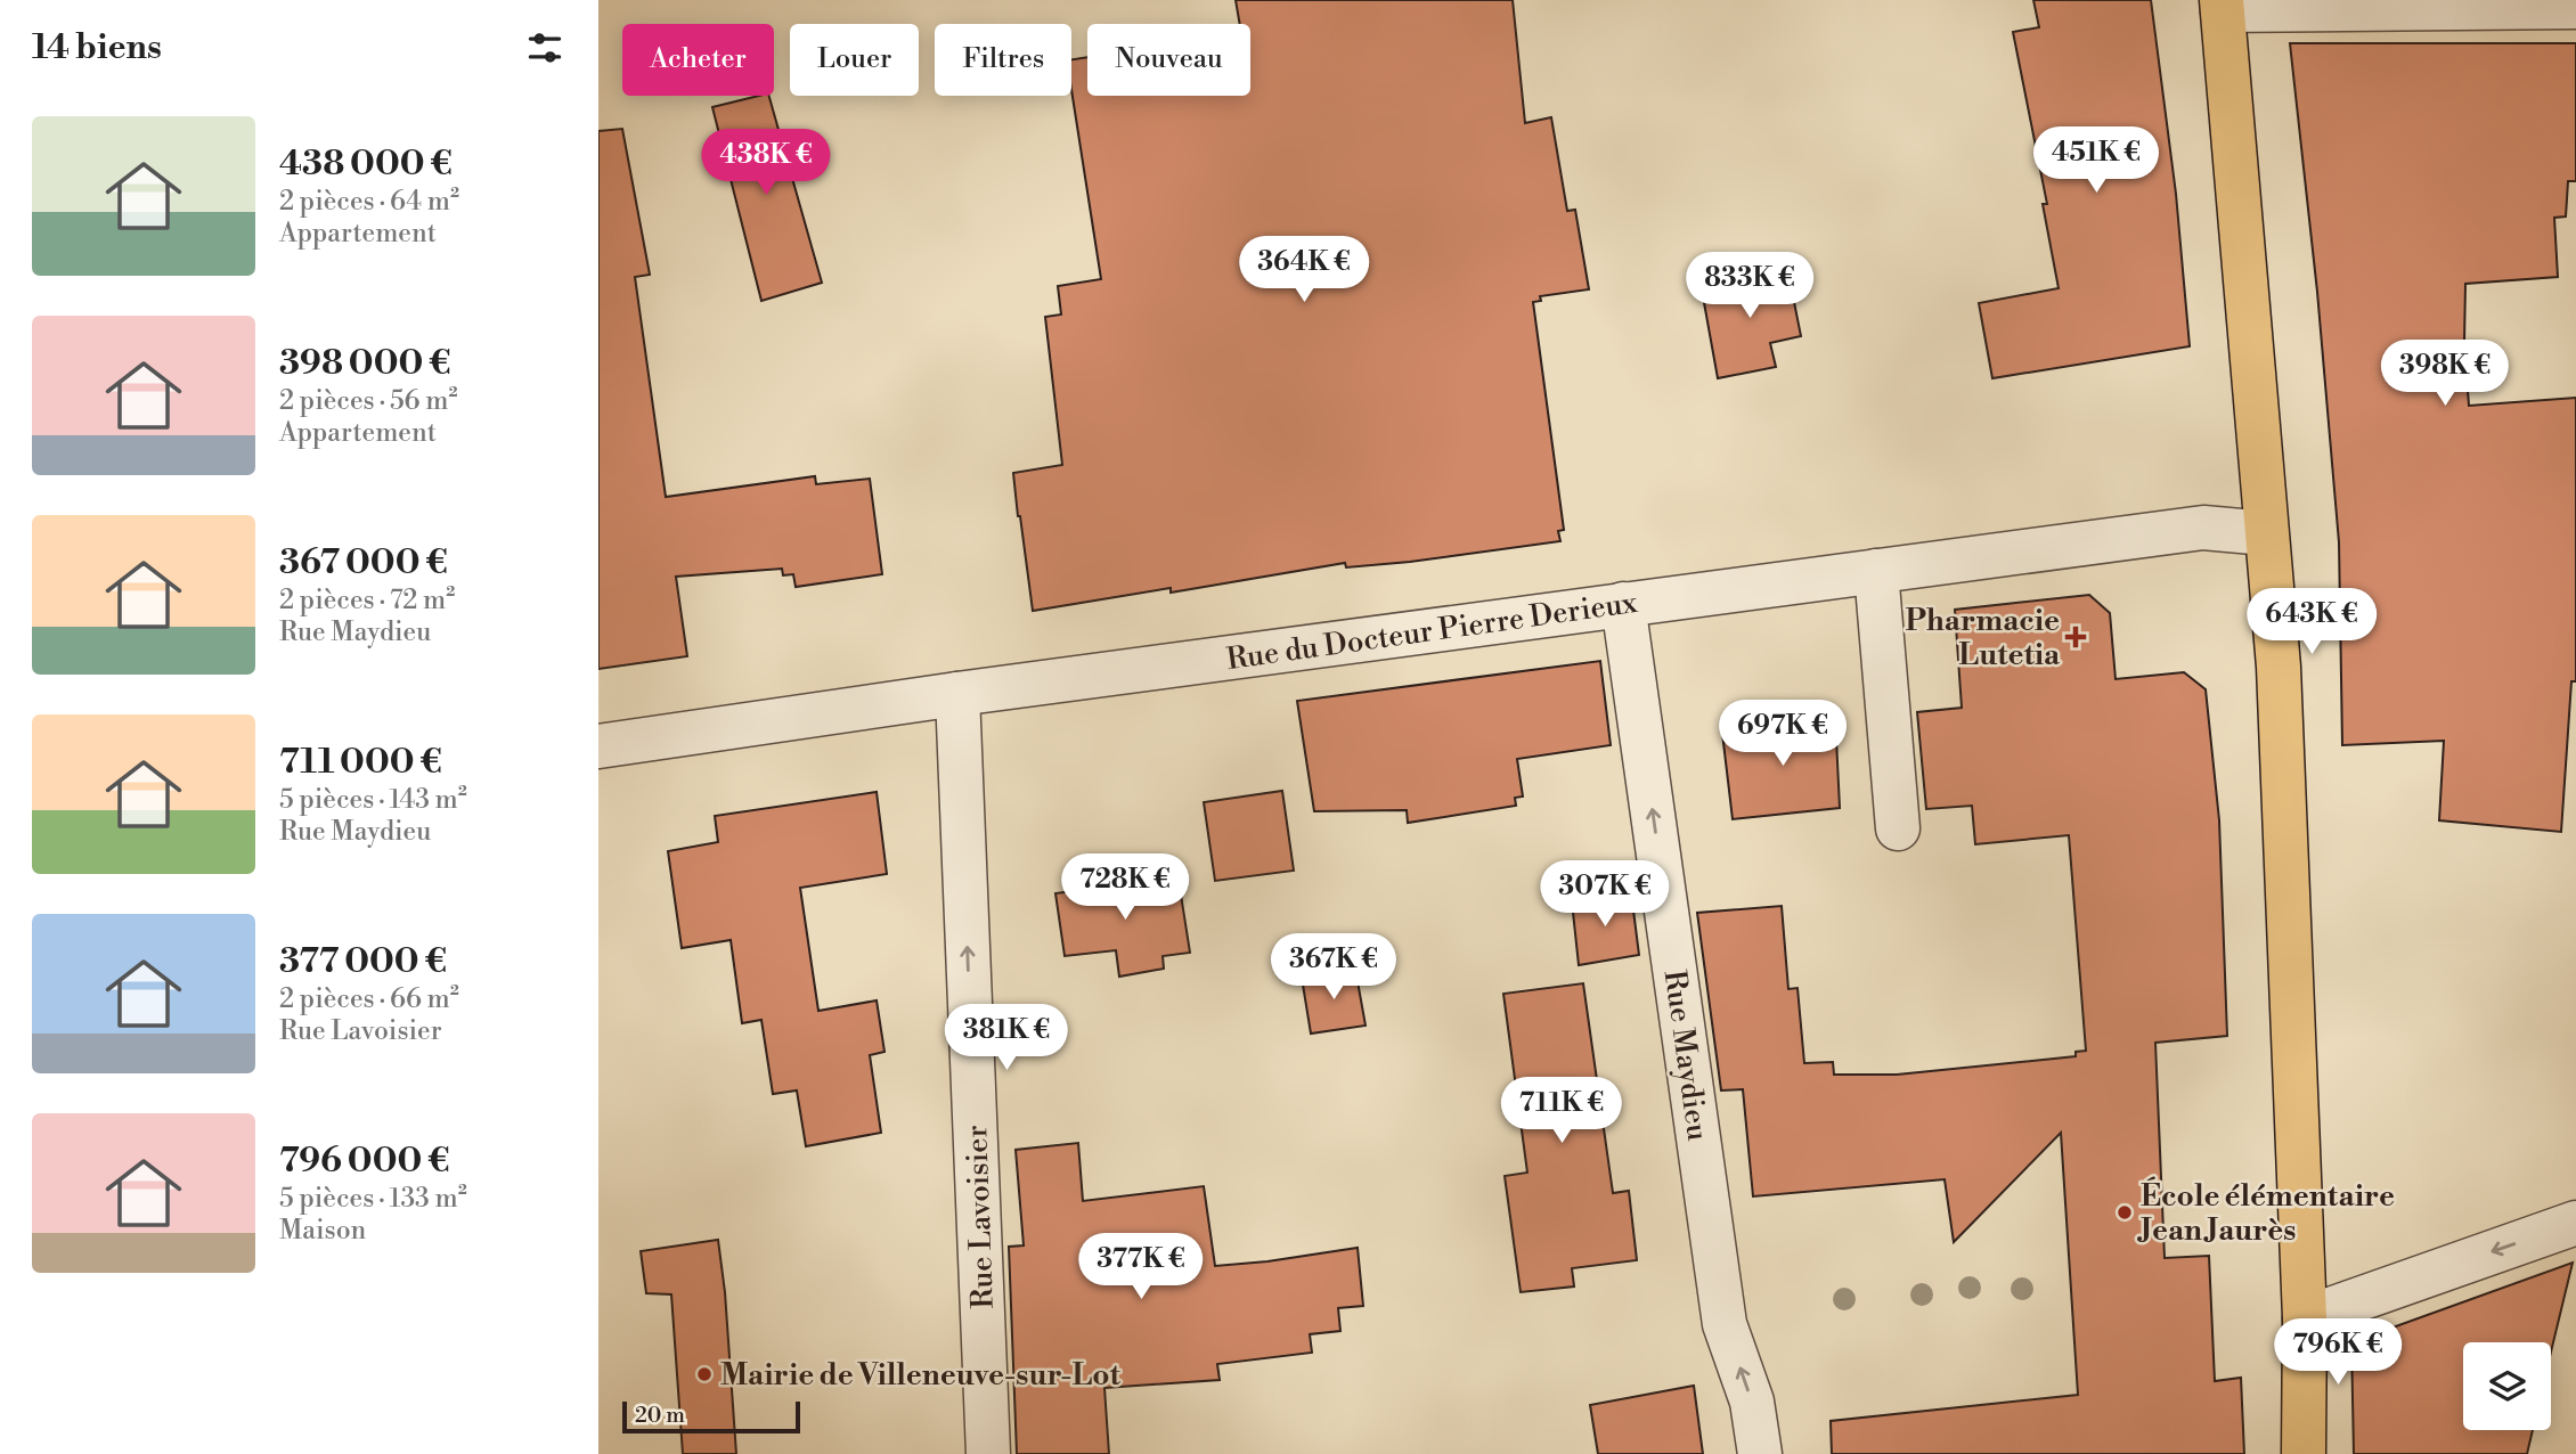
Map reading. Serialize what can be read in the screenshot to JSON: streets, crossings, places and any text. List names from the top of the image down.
{
  "streets": {
    "street": ["Rue du Docteur Pierre Derieux", "Rue Maydieu", "Rue Lavoisier"]
  },
  "crossings": [
    ["Rue du Docteur Pierre Derieux", "Rue Maydieu"],
    ["Rue du Docteur Pierre Derieux", "Rue Lavoisier"]
  ],
  "one_way": ["Rue Maydieu", "Rue Lavoisier"],
  "places": {
    "health": ["Pharmacie Lutetia"],
    "other": ["École élémentaire Jean Jaurès", "Mairie de Villeneuve-sur-Lot"]
  },
  "scale_bar": "20 m",
  "page": {
    "heading": "14 biens",
    "chip": [
      "Acheter",
      "Louer",
      "Filtres",
      "Nouveau"
    ],
    "list": [
      {
        "name": "438 000 €",
        "note": "2 pièces · 64 m² · Appartement"
      },
      {
        "name": "398 000 €",
        "note": "2 pièces · 56 m² · Appartement"
      },
      {
        "name": "367 000 €",
        "note": "2 pièces · 72 m² · Rue Maydieu"
      },
      {
        "name": "711 000 €",
        "note": "5 pièces · 143 m² · Rue Maydieu"
      },
      {
        "name": "377 000 €",
        "note": "2 pièces · 66 m² · Rue Lavoisier"
      },
      {
        "name": "796 000 €",
        "note": "5 pièces · 133 m² · Maison"
      }
    ],
    "price": [
      "451K €",
      "438K €",
      "364K €",
      "833K €",
      "398K €",
      "643K €",
      "697K €",
      "728K €",
      "307K €",
      "367K €",
      "381K €",
      "711K €",
      "377K €",
      "796K €"
    ],
    "scale": "20 m"
  }
}
